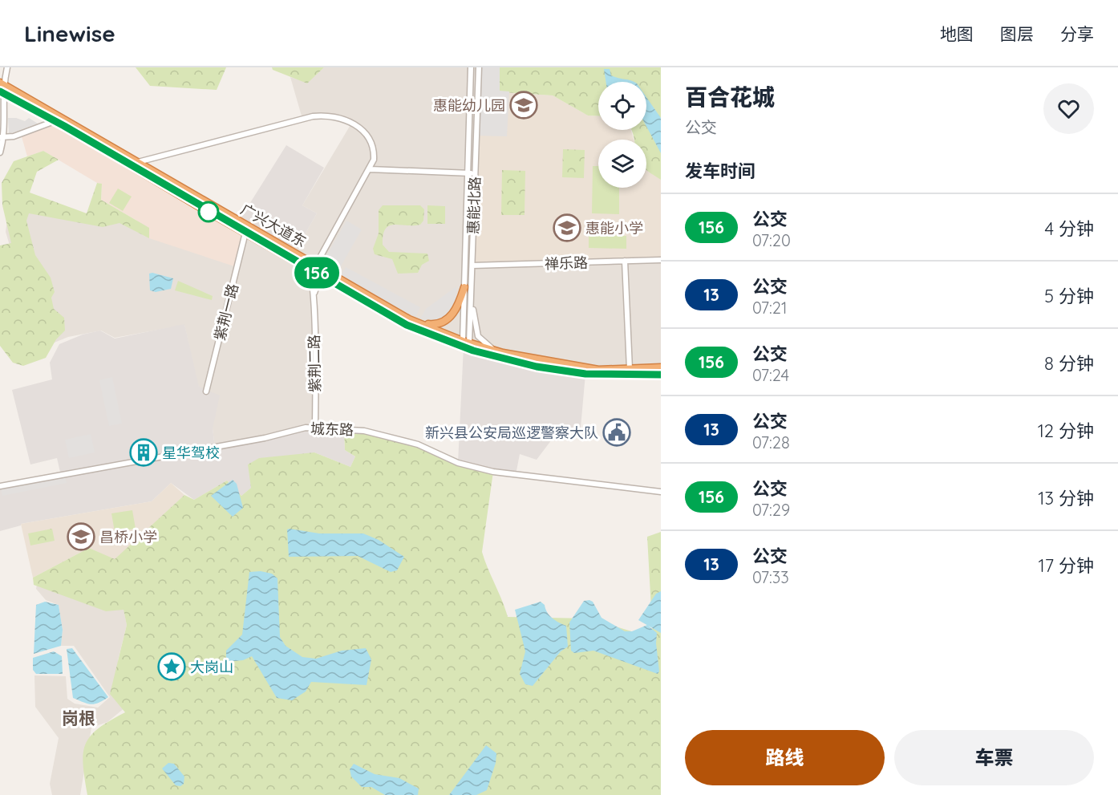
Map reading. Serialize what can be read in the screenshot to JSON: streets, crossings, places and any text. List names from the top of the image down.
{
  "streets": {
    "highway": ["广兴大道东"],
    "street": [
      "惠能北路",
      "禅乐路",
      "紫荆一路",
      "紫荆二路",
      "城东路"
    ]
  },
  "crossings": [
    ["惠能北路", "广兴大道东"],
    ["惠能北路", "禅乐路"],
    ["广兴大道东", "紫荆一路"],
    ["广兴大道东", "紫荆二路"],
    ["紫荆二路", "城东路"]
  ],
  "districts": ["岗根"],
  "places": {
    "school or university": ["惠能幼儿园", "惠能小学", "昌桥小学"],
    "public building": ["新兴县公安局巡逻警察大队"],
    "building": ["星华驾校"],
    "place": ["大岗山"]
  },
  "lines": ["bus line 156"],
  "page": {
    "header": "Linewise",
    "nav": ["地图", "图层", "分享"],
    "on_map": "156",
    "heading": [
      ["百合花城", "公交"],
      "发车时间"
    ],
    "list": [
      {
        "mark": "156",
        "name": "公交",
        "note": "07:20",
        "value": "4 分钟"
      },
      {
        "mark": "13",
        "name": "公交",
        "note": "07:21",
        "value": "5 分钟"
      },
      {
        "mark": "156",
        "name": "公交",
        "note": "07:24",
        "value": "8 分钟"
      },
      {
        "mark": "13",
        "name": "公交",
        "note": "07:28",
        "value": "12 分钟"
      },
      {
        "mark": "156",
        "name": "公交",
        "note": "07:29",
        "value": "13 分钟"
      },
      {
        "mark": "13",
        "name": "公交",
        "note": "07:33",
        "value": "17 分钟"
      }
    ],
    "buttons": ["路线", "车票"]
  }
}
